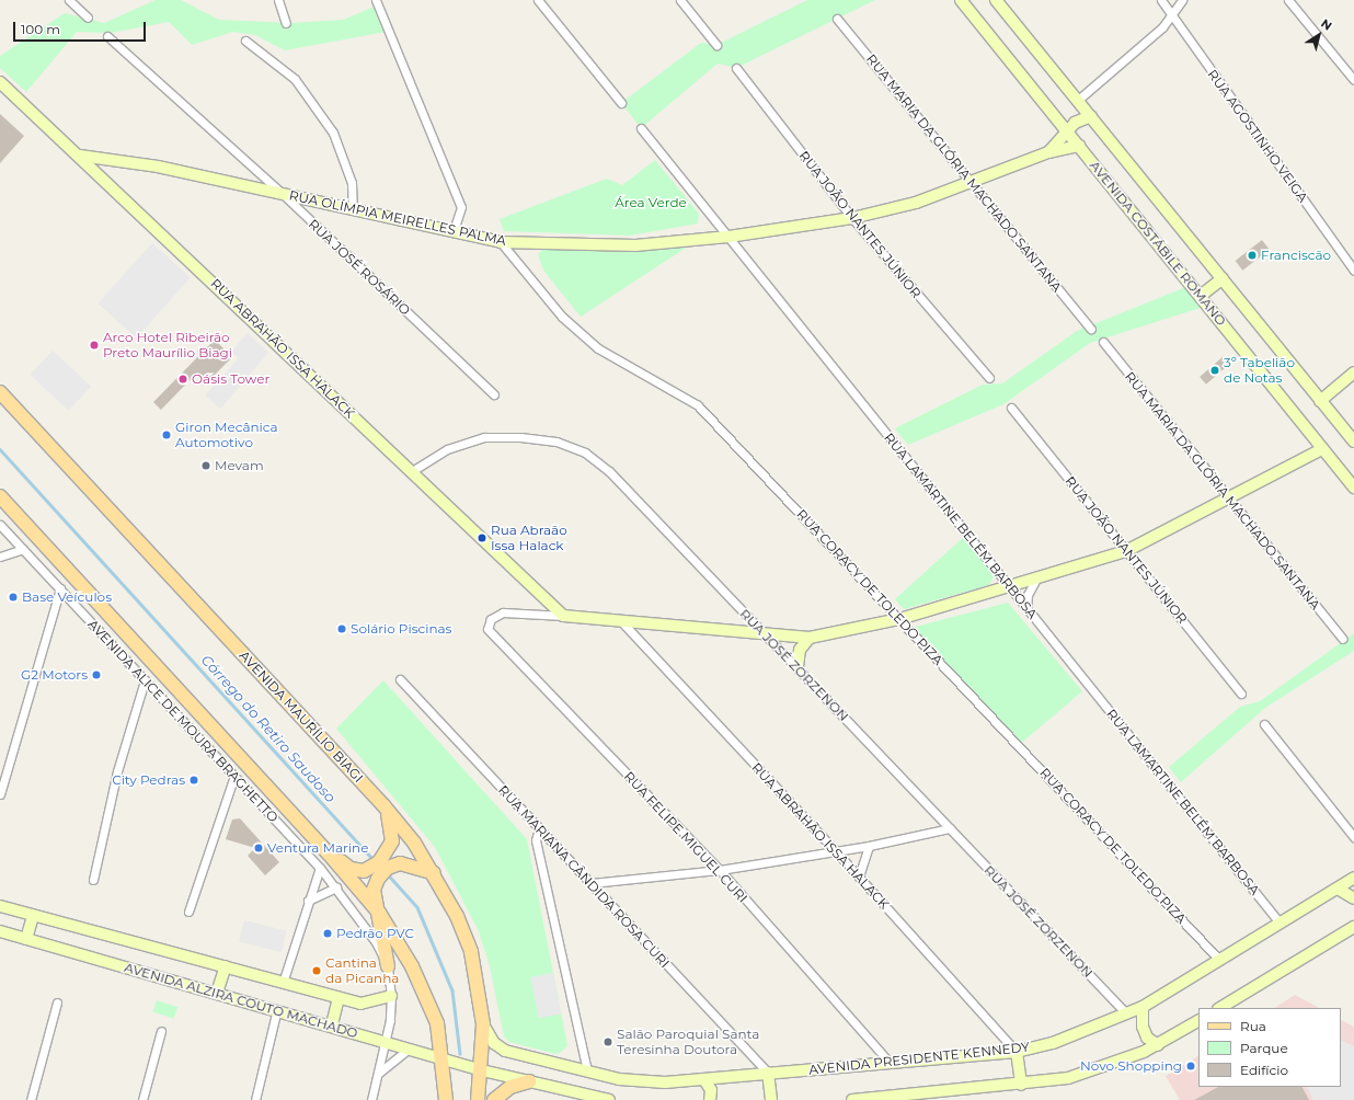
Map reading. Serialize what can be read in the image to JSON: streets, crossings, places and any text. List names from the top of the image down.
{
  "streets": {
    "main road": ["AVENIDA MAURÍLIO BIAGI"],
    "street": [
      "RUA AGOSTINHO VEIGA",
      "RUA MARIA DA GLÓRIA MACHADO SANTANA",
      "RUA OLÍMPIA MEIRELLES PALMA",
      "RUA JOÃO NANTES JÚNIOR",
      "AVENIDA COSTÁBILE ROMANO",
      "RUA JOSÉ ROSÁRIO",
      "RUA ABRAHÃO ISSA HALACK",
      "RUA LAMARTINE BELÉM BARBOSA",
      "RUA CORACY DE TOLEDO PIZA",
      "RUA JOSÉ ZORZENON",
      "AVENIDA ALICE DE MOURA BRAGHETTO",
      "RUA FELIPE MIGUEL CURI",
      "RUA MARIANA CÂNDIDA ROSA CURI",
      "AVENIDA ALZIRA COUTO MACHADO",
      "AVENIDA PRESIDENTE KENNEDY"
    ]
  },
  "crossings": [
    ["RUA MARIA DA GLÓRIA MACHADO SANTANA", "RUA OLÍMPIA MEIRELLES PALMA"],
    ["RUA OLÍMPIA MEIRELLES PALMA", "RUA JOÃO NANTES JÚNIOR"],
    ["RUA OLÍMPIA MEIRELLES PALMA", "AVENIDA COSTÁBILE ROMANO"],
    ["RUA OLÍMPIA MEIRELLES PALMA", "RUA JOSÉ ROSÁRIO"],
    ["RUA OLÍMPIA MEIRELLES PALMA", "RUA ABRAHÃO ISSA HALACK"],
    ["RUA OLÍMPIA MEIRELLES PALMA", "RUA LAMARTINE BELÉM BARBOSA"],
    ["RUA OLÍMPIA MEIRELLES PALMA", "RUA CORACY DE TOLEDO PIZA"],
    ["RUA ABRAHÃO ISSA HALACK", "RUA JOSÉ ZORZENON"],
    ["RUA ABRAHÃO ISSA HALACK", "RUA FELIPE MIGUEL CURI"],
    ["RUA ABRAHÃO ISSA HALACK", "AVENIDA PRESIDENTE KENNEDY"],
    ["RUA LAMARTINE BELÉM BARBOSA", "AVENIDA PRESIDENTE KENNEDY"],
    ["RUA CORACY DE TOLEDO PIZA", "AVENIDA PRESIDENTE KENNEDY"],
    ["RUA JOSÉ ZORZENON", "AVENIDA PRESIDENTE KENNEDY"],
    ["AVENIDA MAURÍLIO BIAGI", "AVENIDA ALZIRA COUTO MACHADO"],
    ["AVENIDA MAURÍLIO BIAGI", "AVENIDA PRESIDENTE KENNEDY"],
    ["RUA FELIPE MIGUEL CURI", "AVENIDA PRESIDENTE KENNEDY"],
    ["RUA MARIANA CÂNDIDA ROSA CURI", "AVENIDA PRESIDENTE KENNEDY"]
  ],
  "water": ["Córrego do Retiro Saudoso"],
  "parks": ["Área Verde"],
  "places": [
    "Franciscão",
    "Arco Hotel Ribeirão Preto Maurílio Biagi",
    "3º Tabelião de Notas",
    "Oásis Tower",
    "Giron Mecânica Automotivo",
    "Mevam",
    "Rua Abraão Issa Halack",
    "Base Veículos",
    "Solário Piscinas",
    "G2 Motors",
    "City Pedras",
    "Ventura Marine",
    "Pedrão PVC",
    "Cantina da Picanha",
    "Salão Paroquial Santa Teresinha Doutora",
    "Novo Shopping"
  ],
  "legend": ["Rua", "Parque", "Edifício"],
  "scale_bar": "100 m",
  "north": "top right"
}
